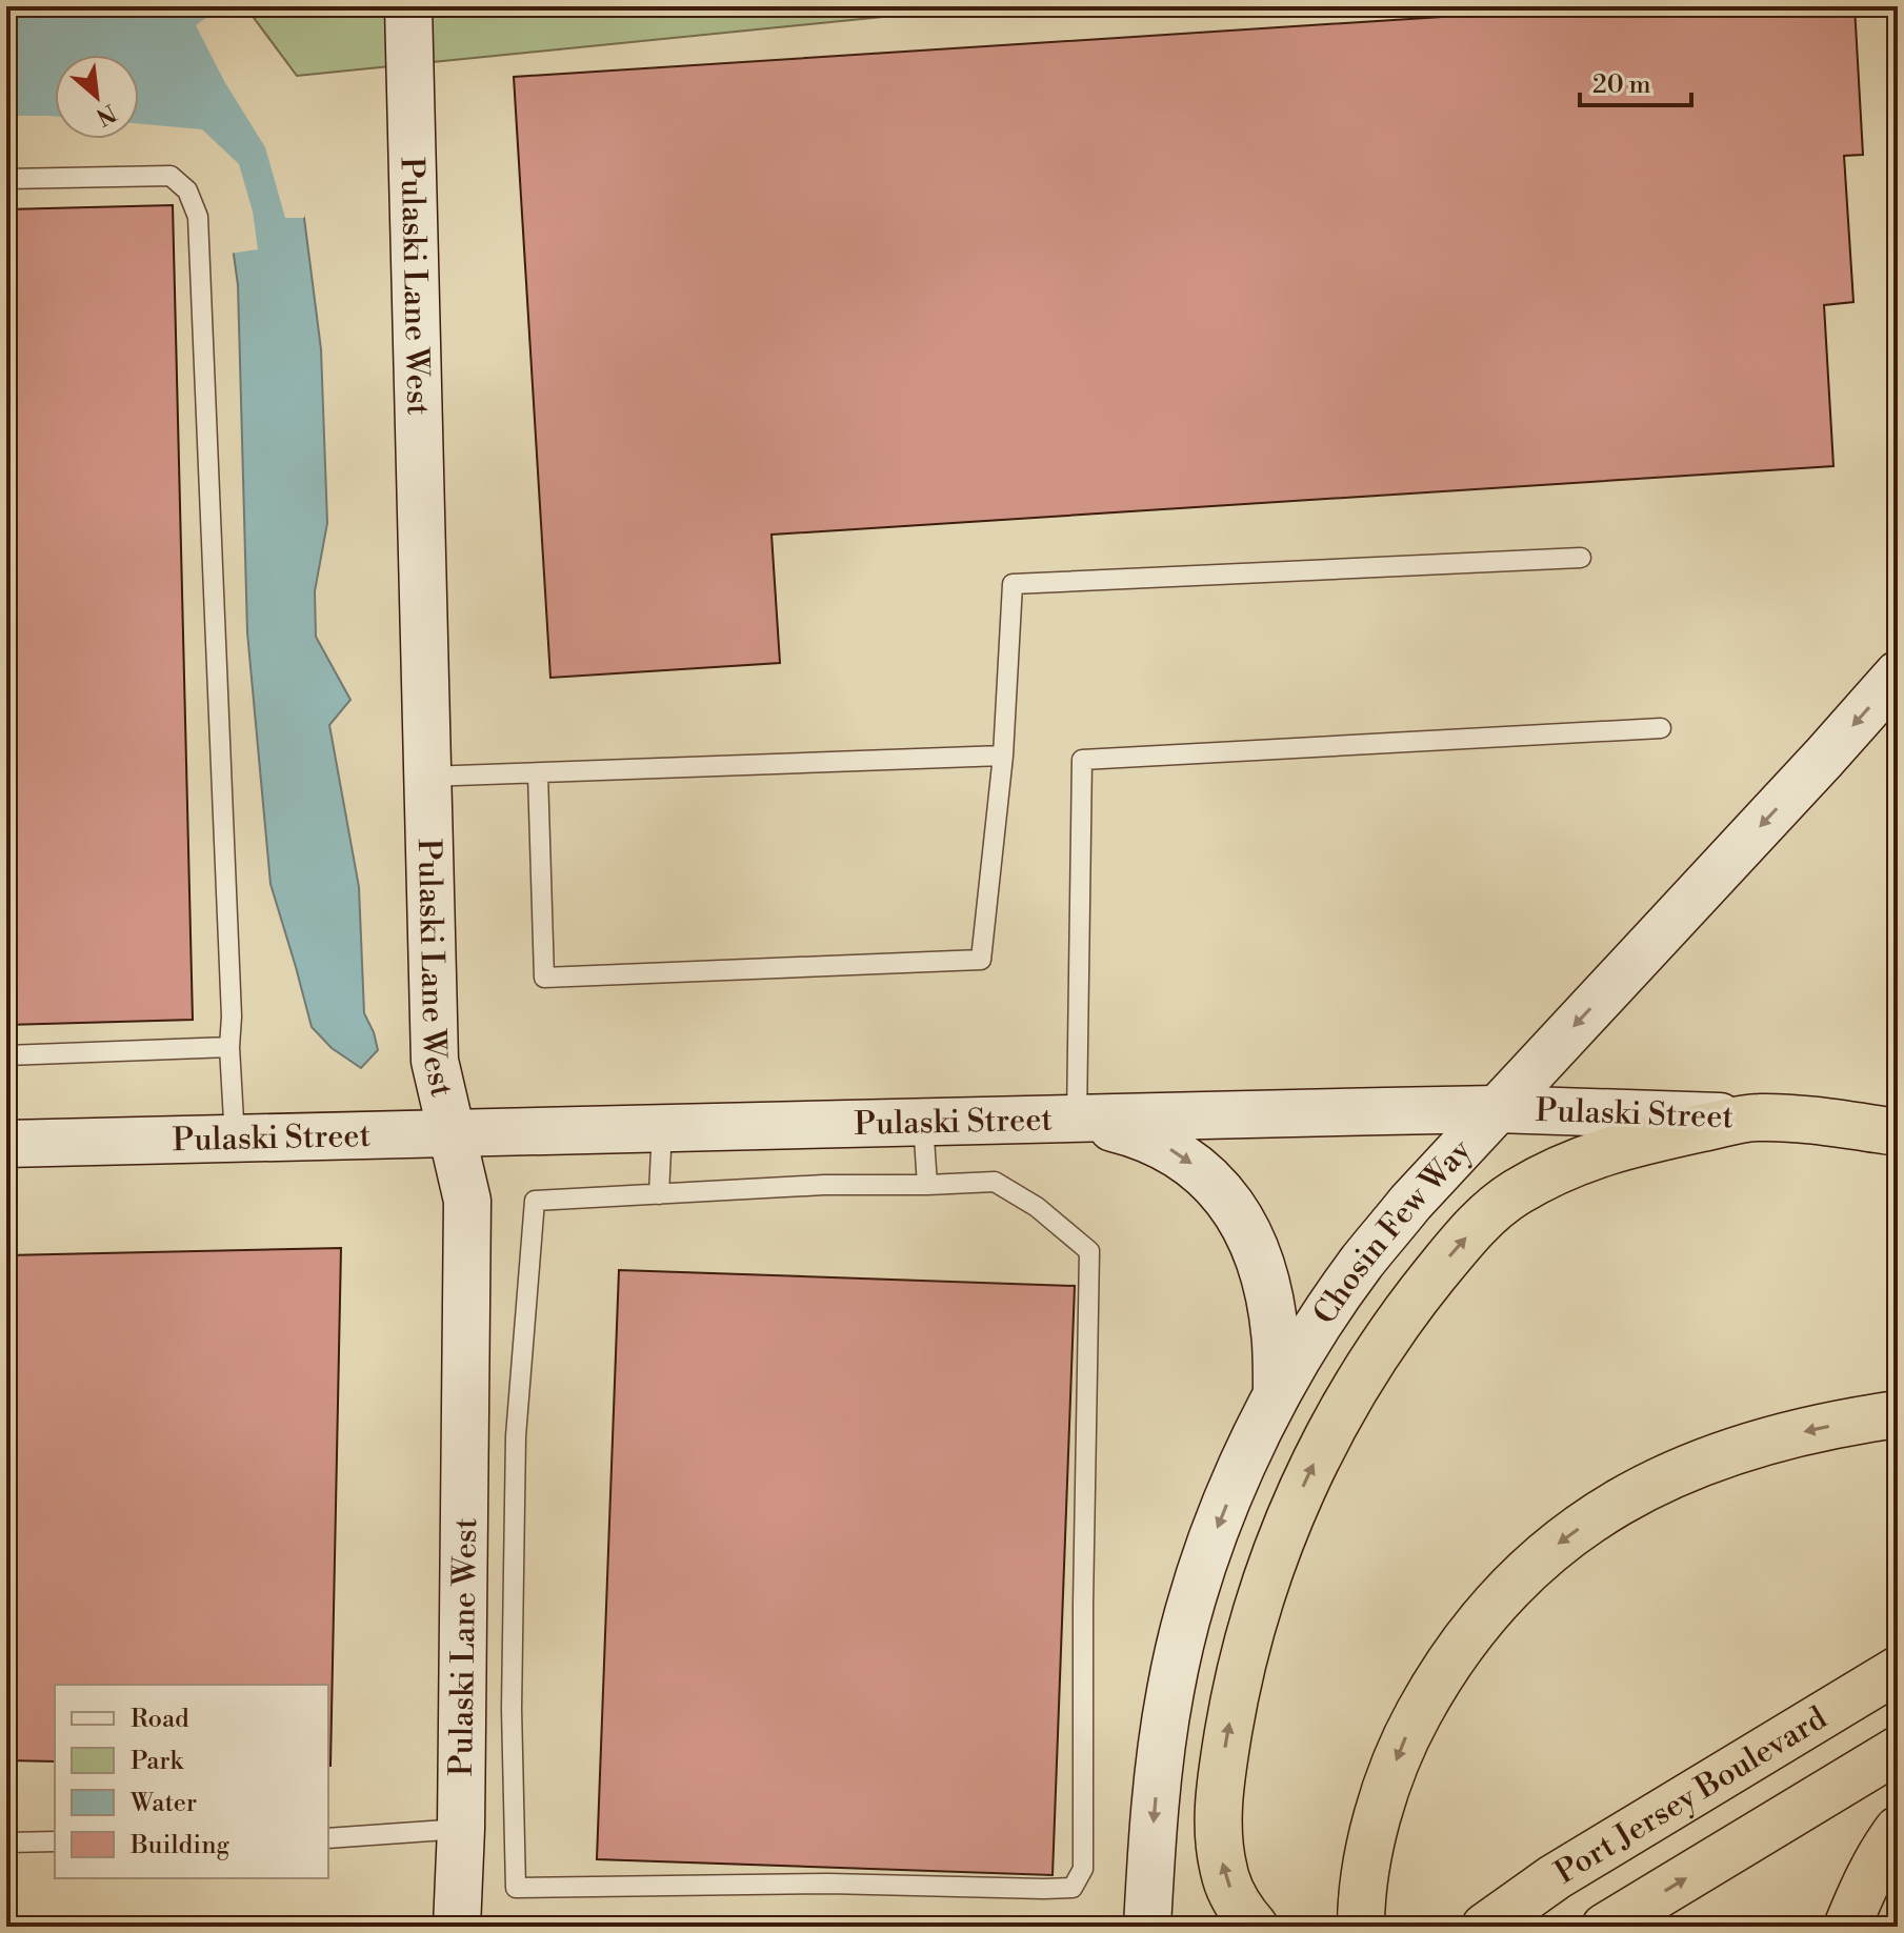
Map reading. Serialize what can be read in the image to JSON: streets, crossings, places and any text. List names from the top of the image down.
{
  "streets": {
    "highway": ["Pulaski Street", "Port Jersey Boulevard"],
    "street": ["Pulaski Lane West", "Chosin Few Way"]
  },
  "crossings": [
    ["Pulaski Lane West", "Pulaski Street"],
    ["Pulaski Street", "Chosin Few Way"]
  ],
  "one_way": ["Chosin Few Way"],
  "legend": [
    "Road",
    "Park",
    "Water",
    "Building"
  ],
  "scale_bar": "20 m",
  "north": "bottom right"
}
